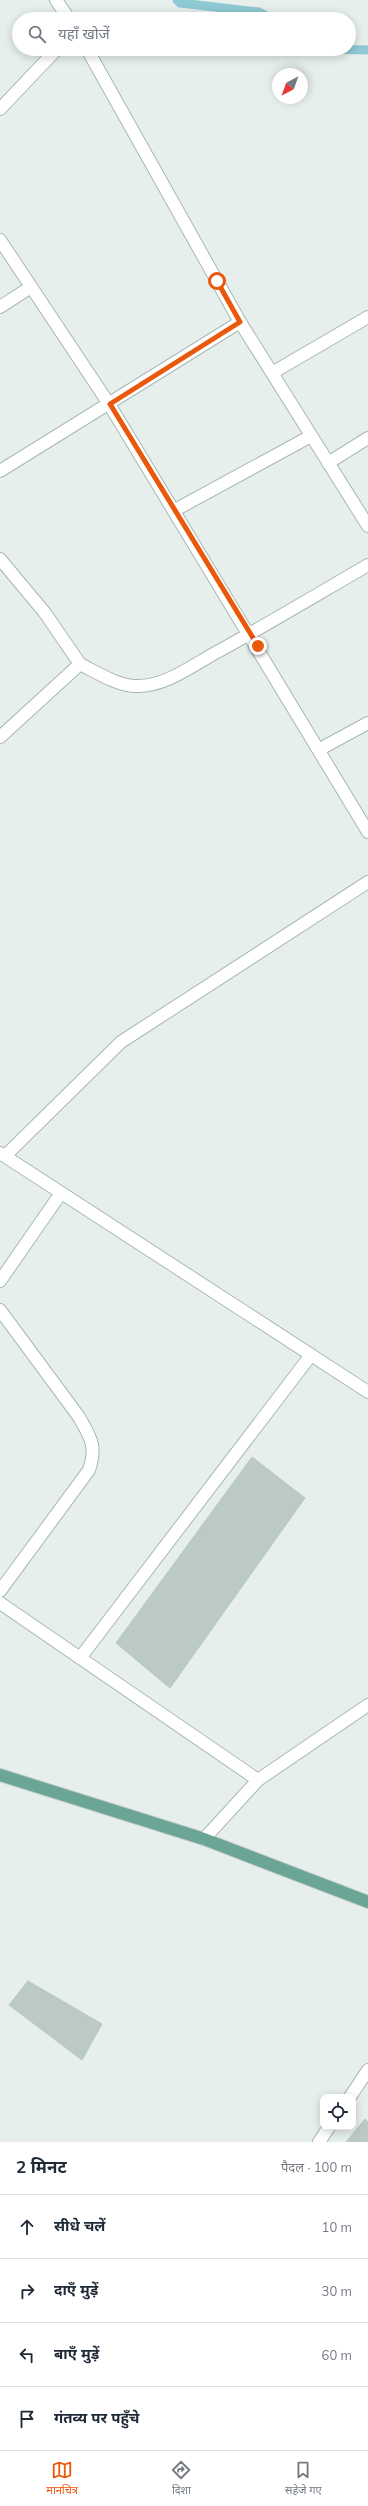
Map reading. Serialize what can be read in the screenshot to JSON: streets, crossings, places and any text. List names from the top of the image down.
{
  "north": "bottom left",
  "page": {
    "search": "यहाँ खोजें",
    "heading": ["2 मिनट", "पैदल · 100 m"],
    "list": [
      ["सीधे चलें", "10 m"],
      ["दाएँ मुड़ें", "30 m"],
      ["बाएँ मुड़ें", "60 m"],
      "गंतव्य पर पहुँचे"
    ],
    "nav": ["मानचित्र", "दिशा", "सहेजे गए"]
  }
}
